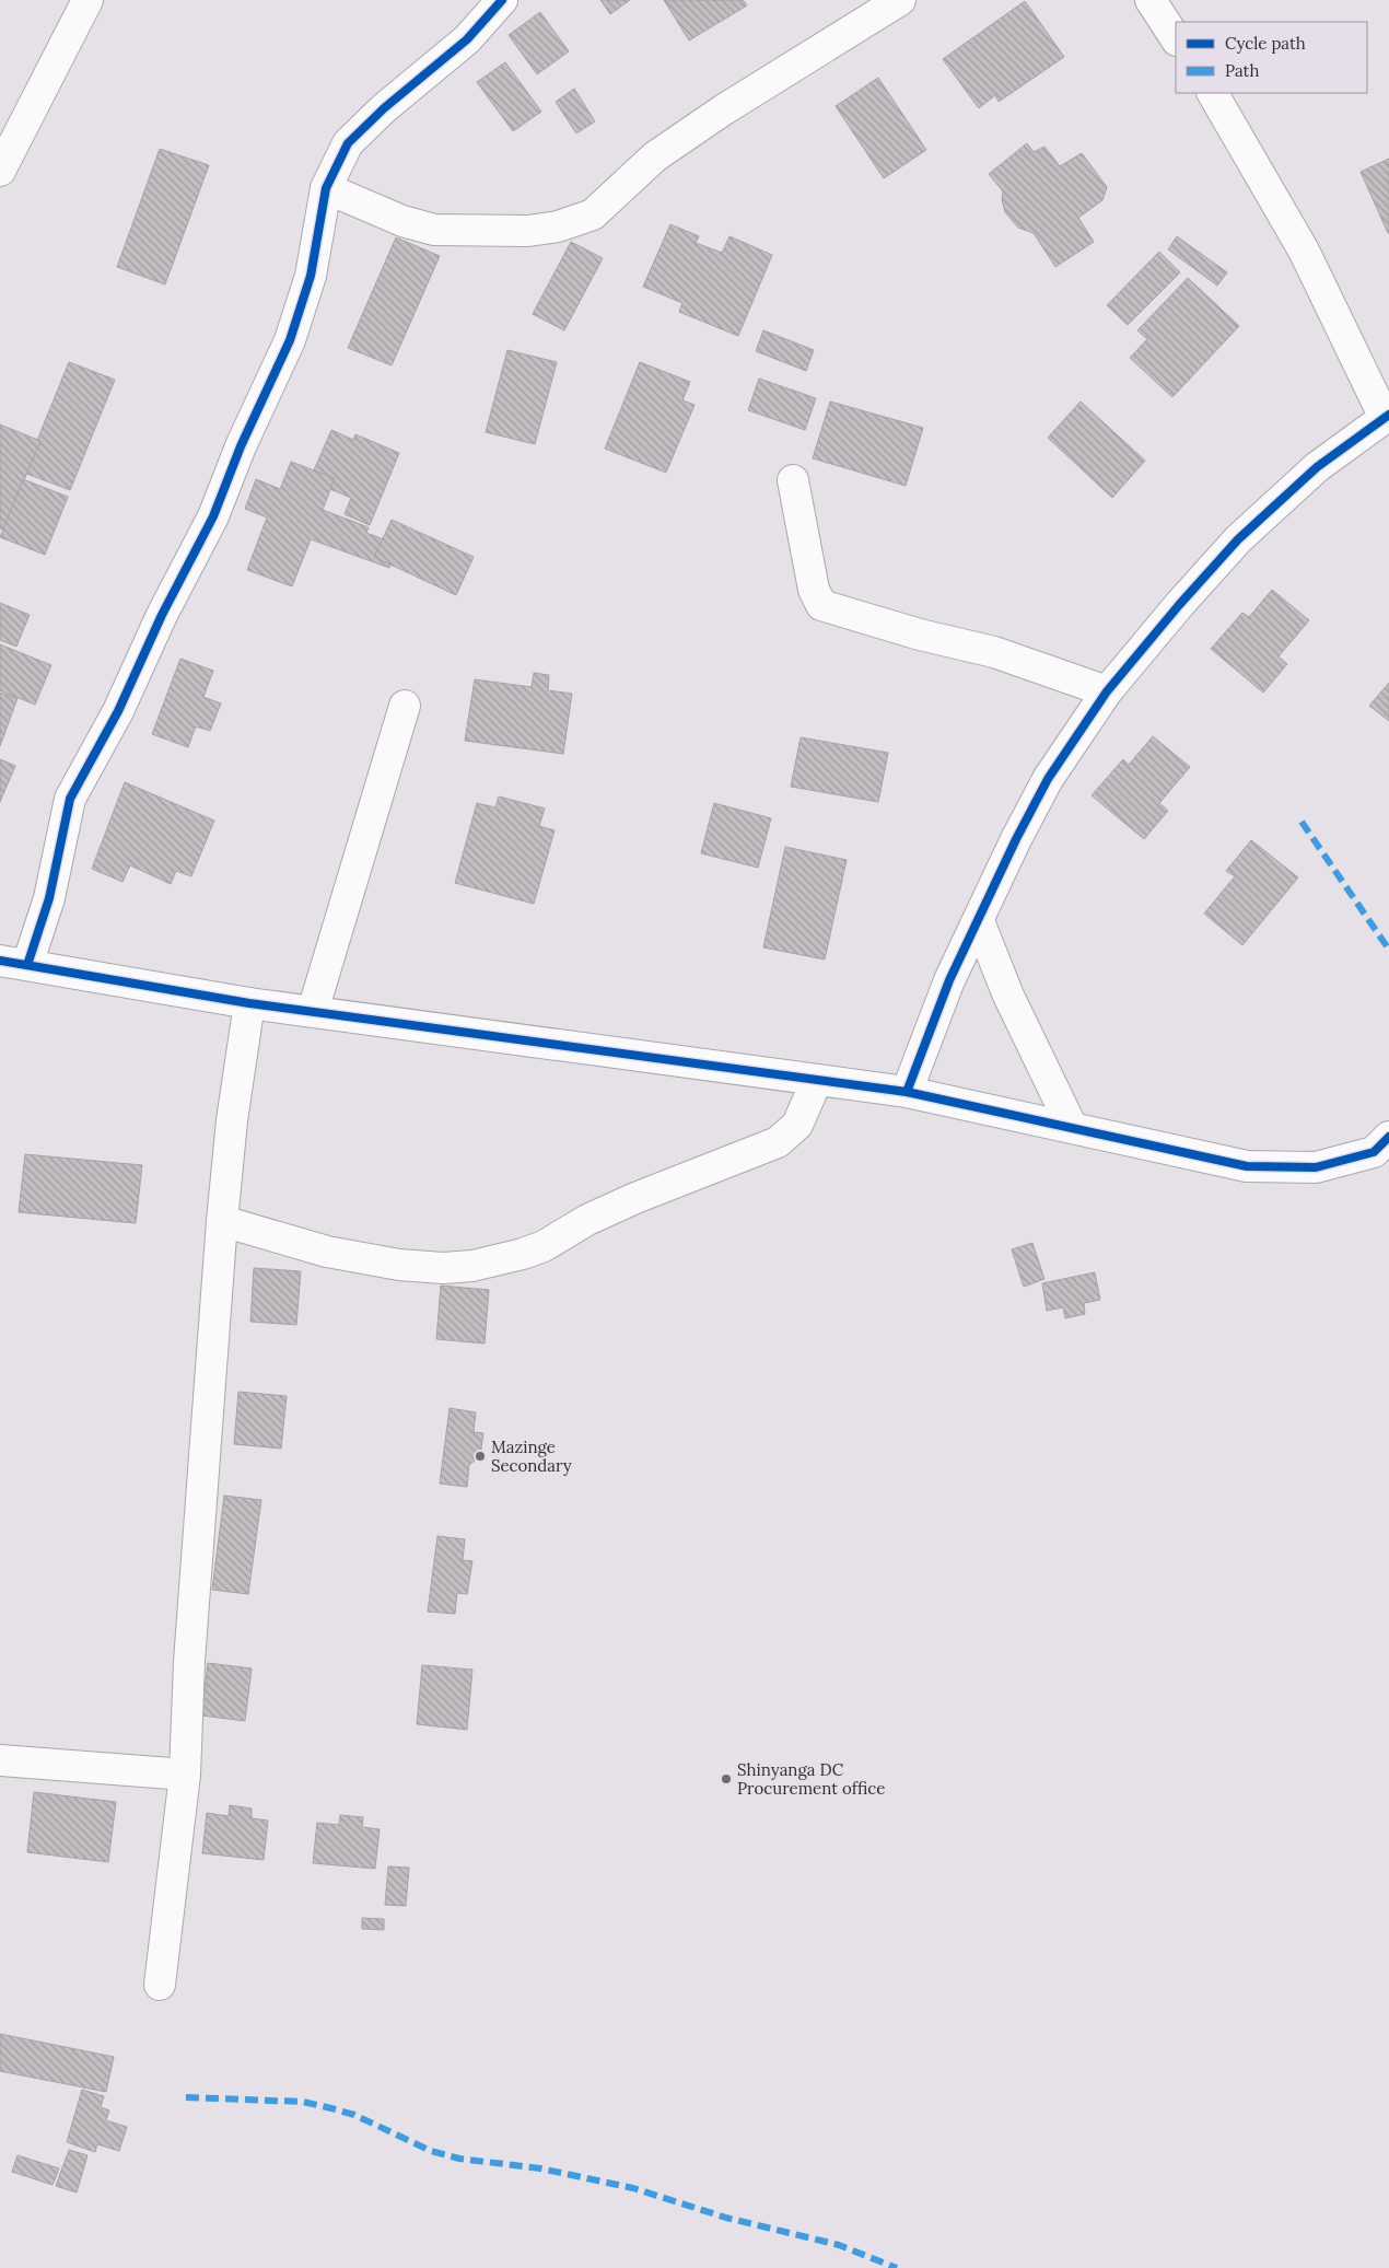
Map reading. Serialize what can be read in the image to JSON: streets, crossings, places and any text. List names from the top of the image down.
{
  "places": ["Mazinge Secondary", "Shinyanga DC Procurement office"],
  "legend": ["Cycle path", "Path"]
}
